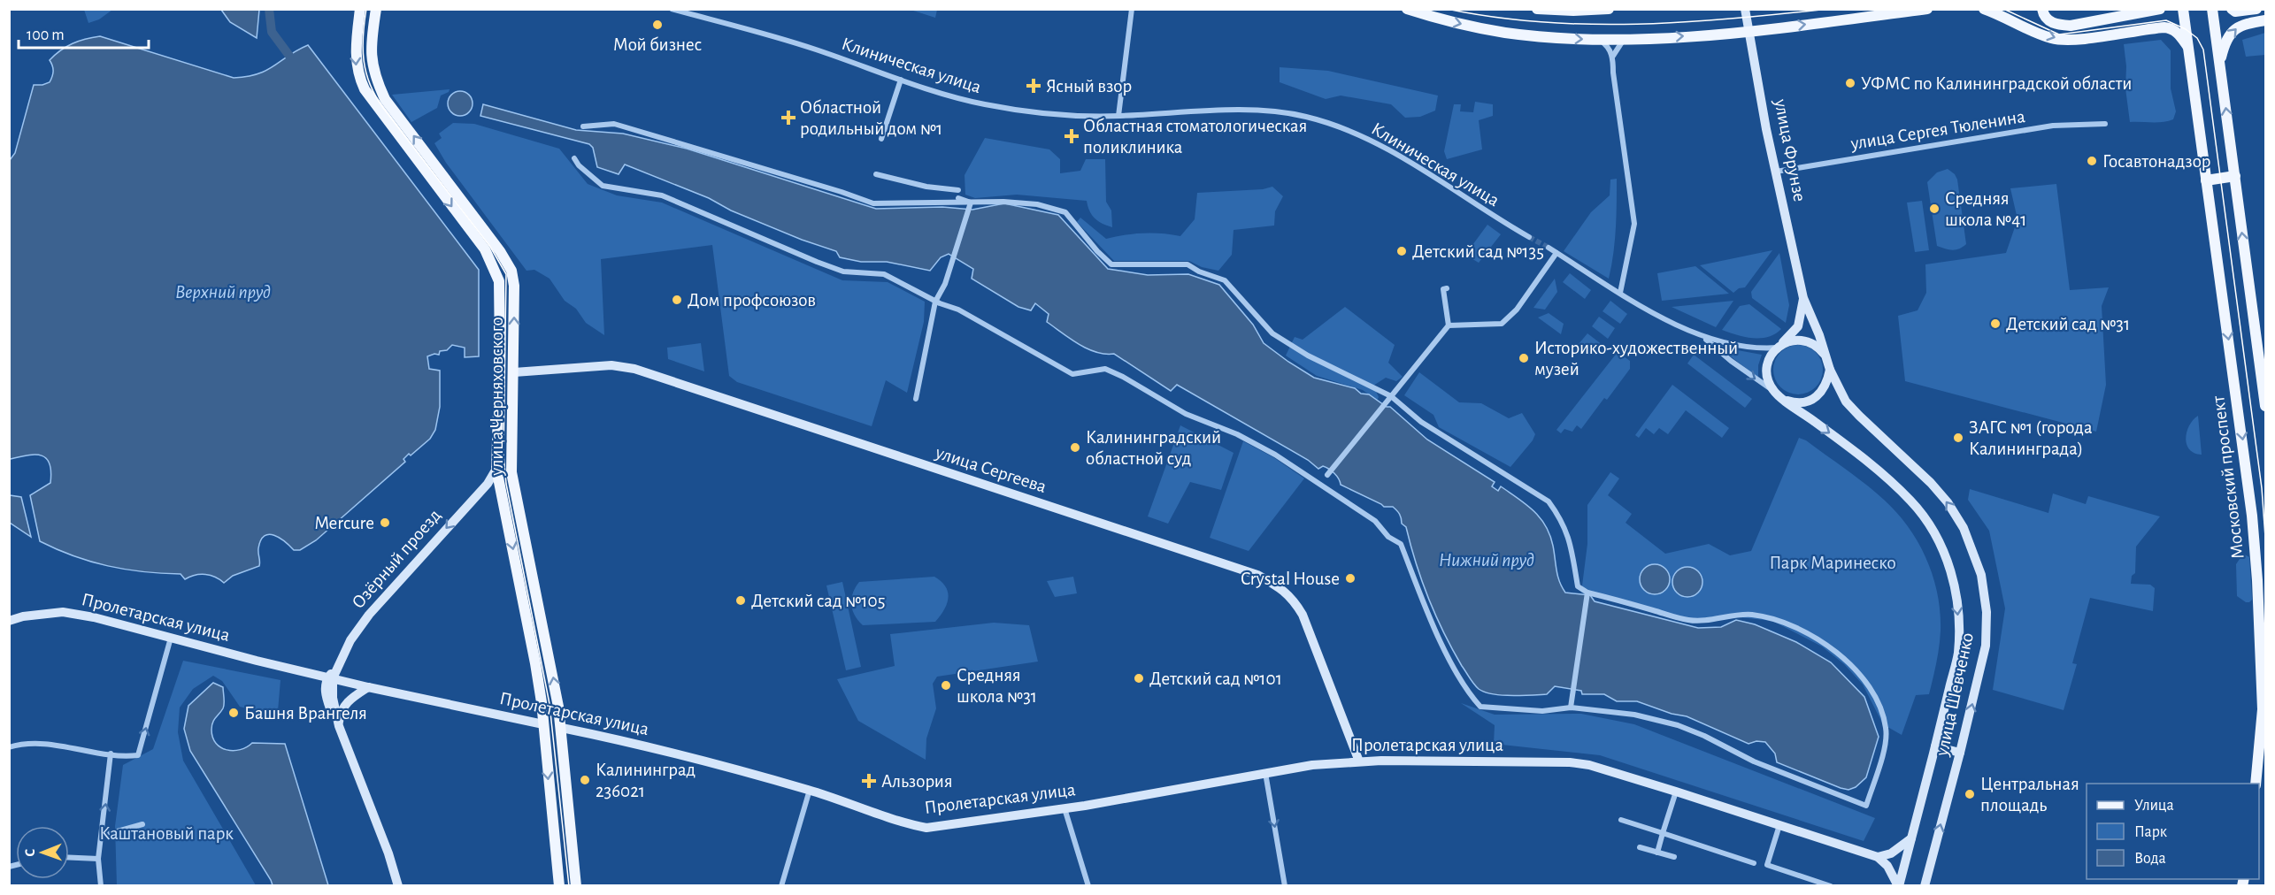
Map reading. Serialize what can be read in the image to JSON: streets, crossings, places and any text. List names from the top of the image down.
{
  "streets": {
    "main road": [
      "улица Фрунзе",
      "улица Черняховского",
      "улица Сергеева",
      "Московский проспект",
      "Озёрный проезд",
      "Пролетарская улица",
      "улица Шевченко"
    ],
    "street": ["Клиническая улица", "улица Сергея Тюленина"]
  },
  "crossings": [
    ["улица Сергея Тюленина", "улица Фрунзе"],
    ["улица Фрунзе", "улица Шевченко"],
    ["улица Черняховского", "улица Сергеева"],
    ["улица Черняховского", "Озёрный проезд"],
    ["улица Черняховского", "Пролетарская улица"],
    ["улица Сергеева", "Пролетарская улица"],
    ["Озёрный проезд", "Пролетарская улица"]
  ],
  "one_way": ["Озёрный проезд"],
  "water": ["Верхний пруд", "Нижний пруд"],
  "parks": ["Парк Маринеско", "Каштановый парк"],
  "places": {
    "other": [
      "Мой бизнес",
      "УФМС по Калининградской области",
      "Госавтонадзор",
      "Средняя школа №41",
      "Детский сад №135",
      "Дом профсоюзов",
      "Детский сад №31",
      "Историко-художественный музей",
      "ЗАГС №1 (города Калининграда)",
      "Калининградский областной суд",
      "Mercure",
      "Crystal House",
      "Детский сад №105",
      "Детский сад №101",
      "Средняя школа №31",
      "Башня Врангеля",
      "Калининград 236021",
      "Центральная площадь"
    ],
    "health": [
      "Ясный взор",
      "Областной родильный дом №1",
      "Областная стоматологическая поликлиника",
      "Альзория"
    ]
  },
  "legend": ["Улица", "Парк", "Вода"],
  "scale_bar": "100 m",
  "north": "left"
}
